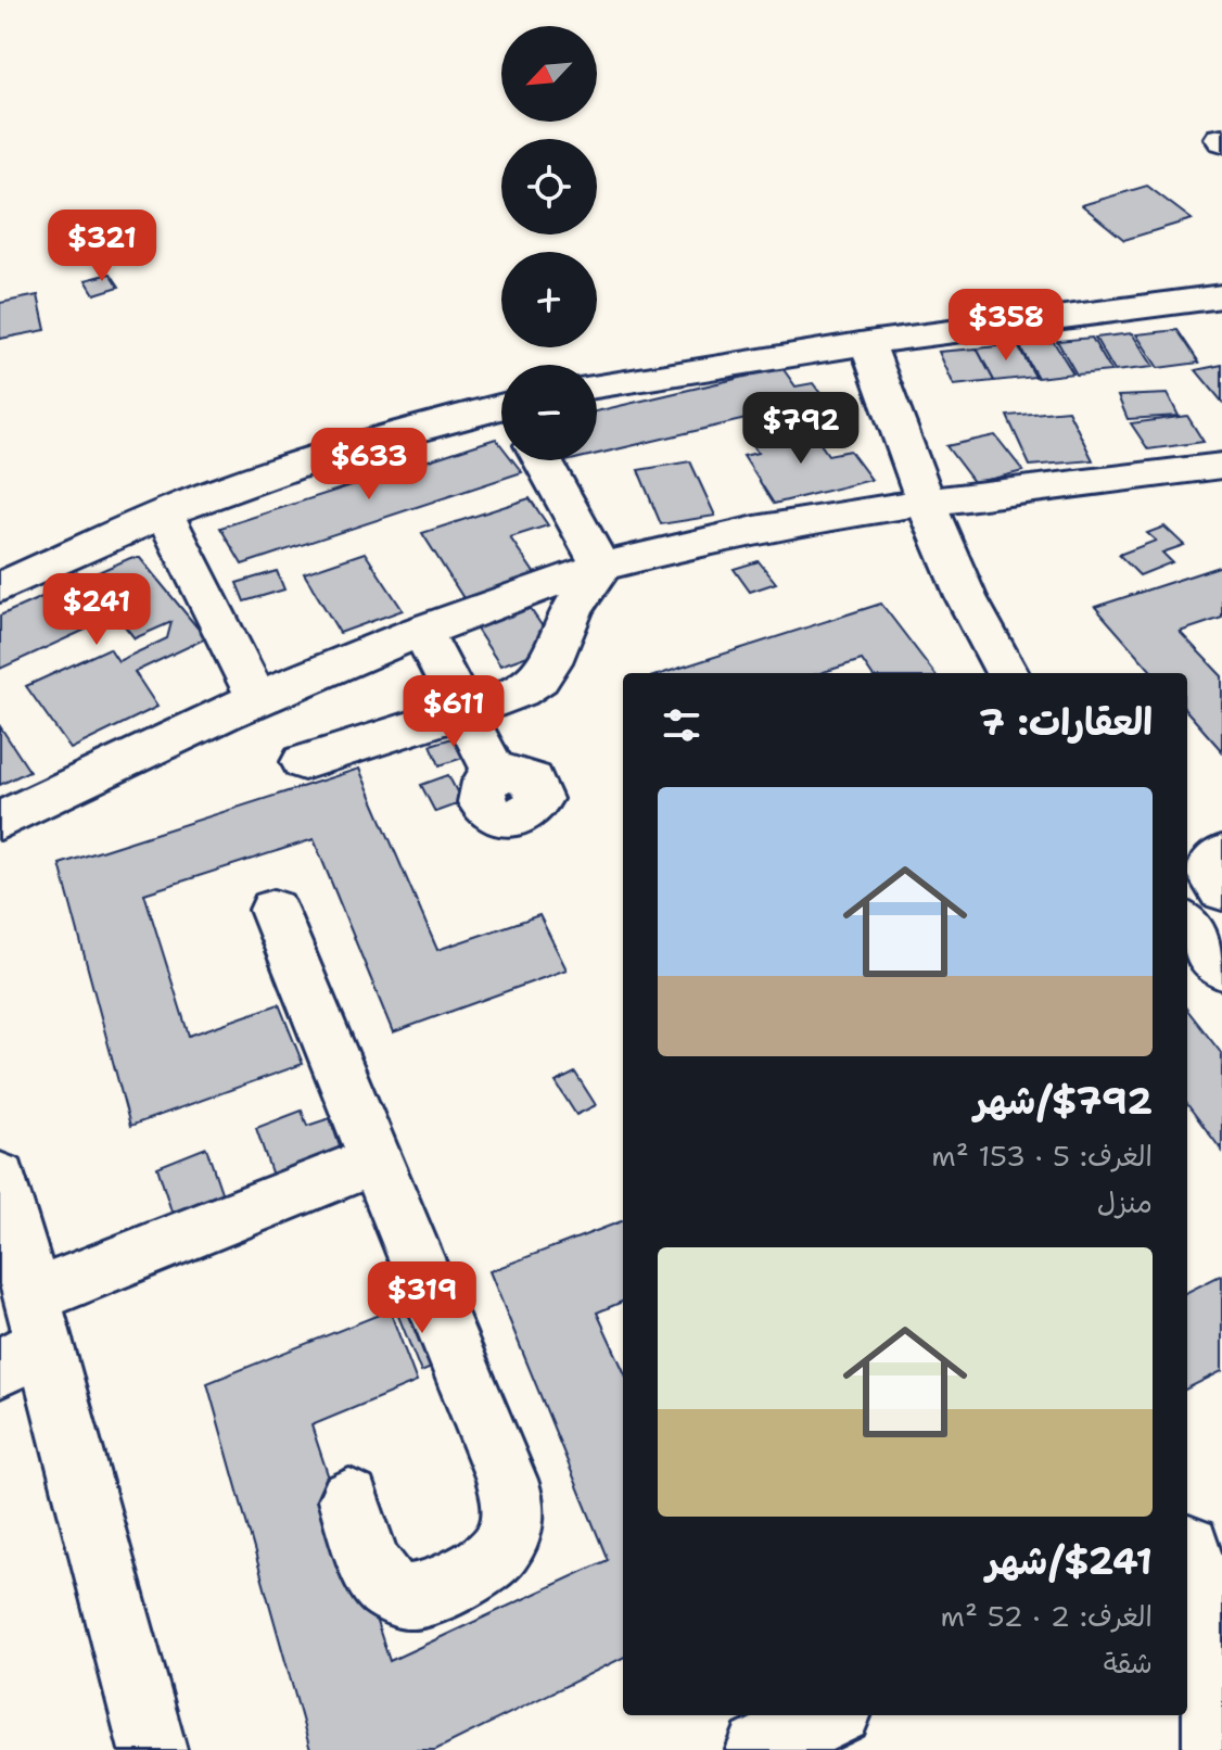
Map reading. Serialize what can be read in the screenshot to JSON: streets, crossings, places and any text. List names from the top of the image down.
{
  "north": "bottom left",
  "page": {
    "map_buttons": ["+", "−"],
    "price": [
      "$321",
      "$358",
      "$792",
      "$633",
      "$241",
      "$611",
      "$319"
    ],
    "heading": "العقارات: 7",
    "list": [
      {
        "name": "$792/شهر",
        "note": "الغرف: 5 · 153 m² · منزل"
      },
      {
        "name": "$241/شهر",
        "note": "الغرف: 2 · 52 m² · شقة"
      }
    ]
  }
}
